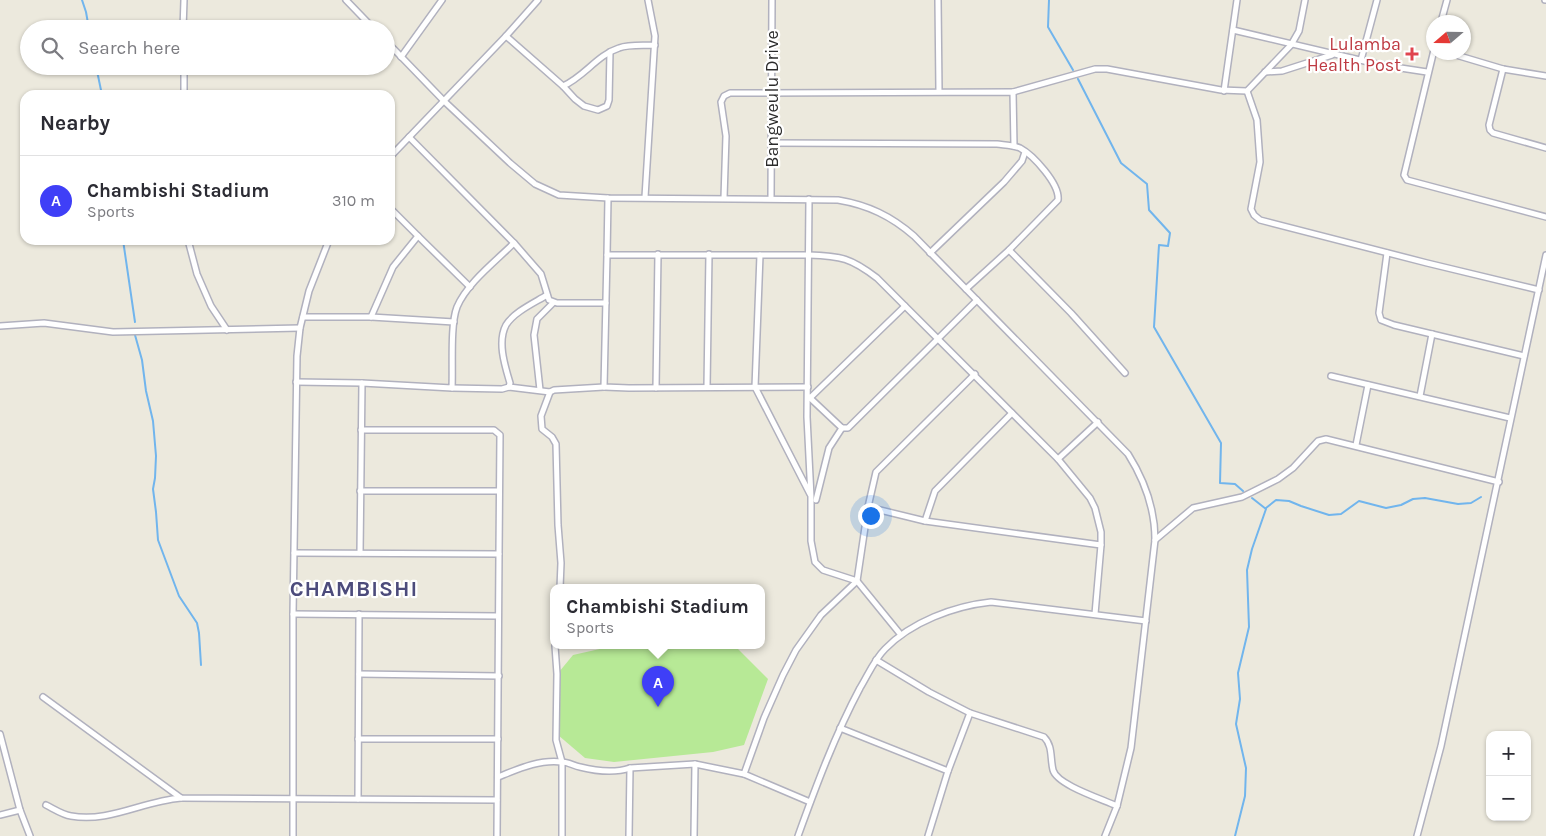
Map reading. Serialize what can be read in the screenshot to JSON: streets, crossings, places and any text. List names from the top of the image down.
{
  "streets": {
    "street": ["Bangweulu Drive"]
  },
  "districts": ["CHAMBISHI"],
  "places": {
    "health": ["Lulamba Health Post"]
  },
  "north": "left",
  "page": {
    "search": "Search here",
    "heading": "Nearby",
    "list": [
      {
        "mark": "A",
        "name": "Chambishi Stadium",
        "note": "Sports",
        "value": "310 m"
      }
    ],
    "popup": ["Chambishi Stadium", "Sports"],
    "pins": "A",
    "map_buttons": ["+", "−"]
  }
}
